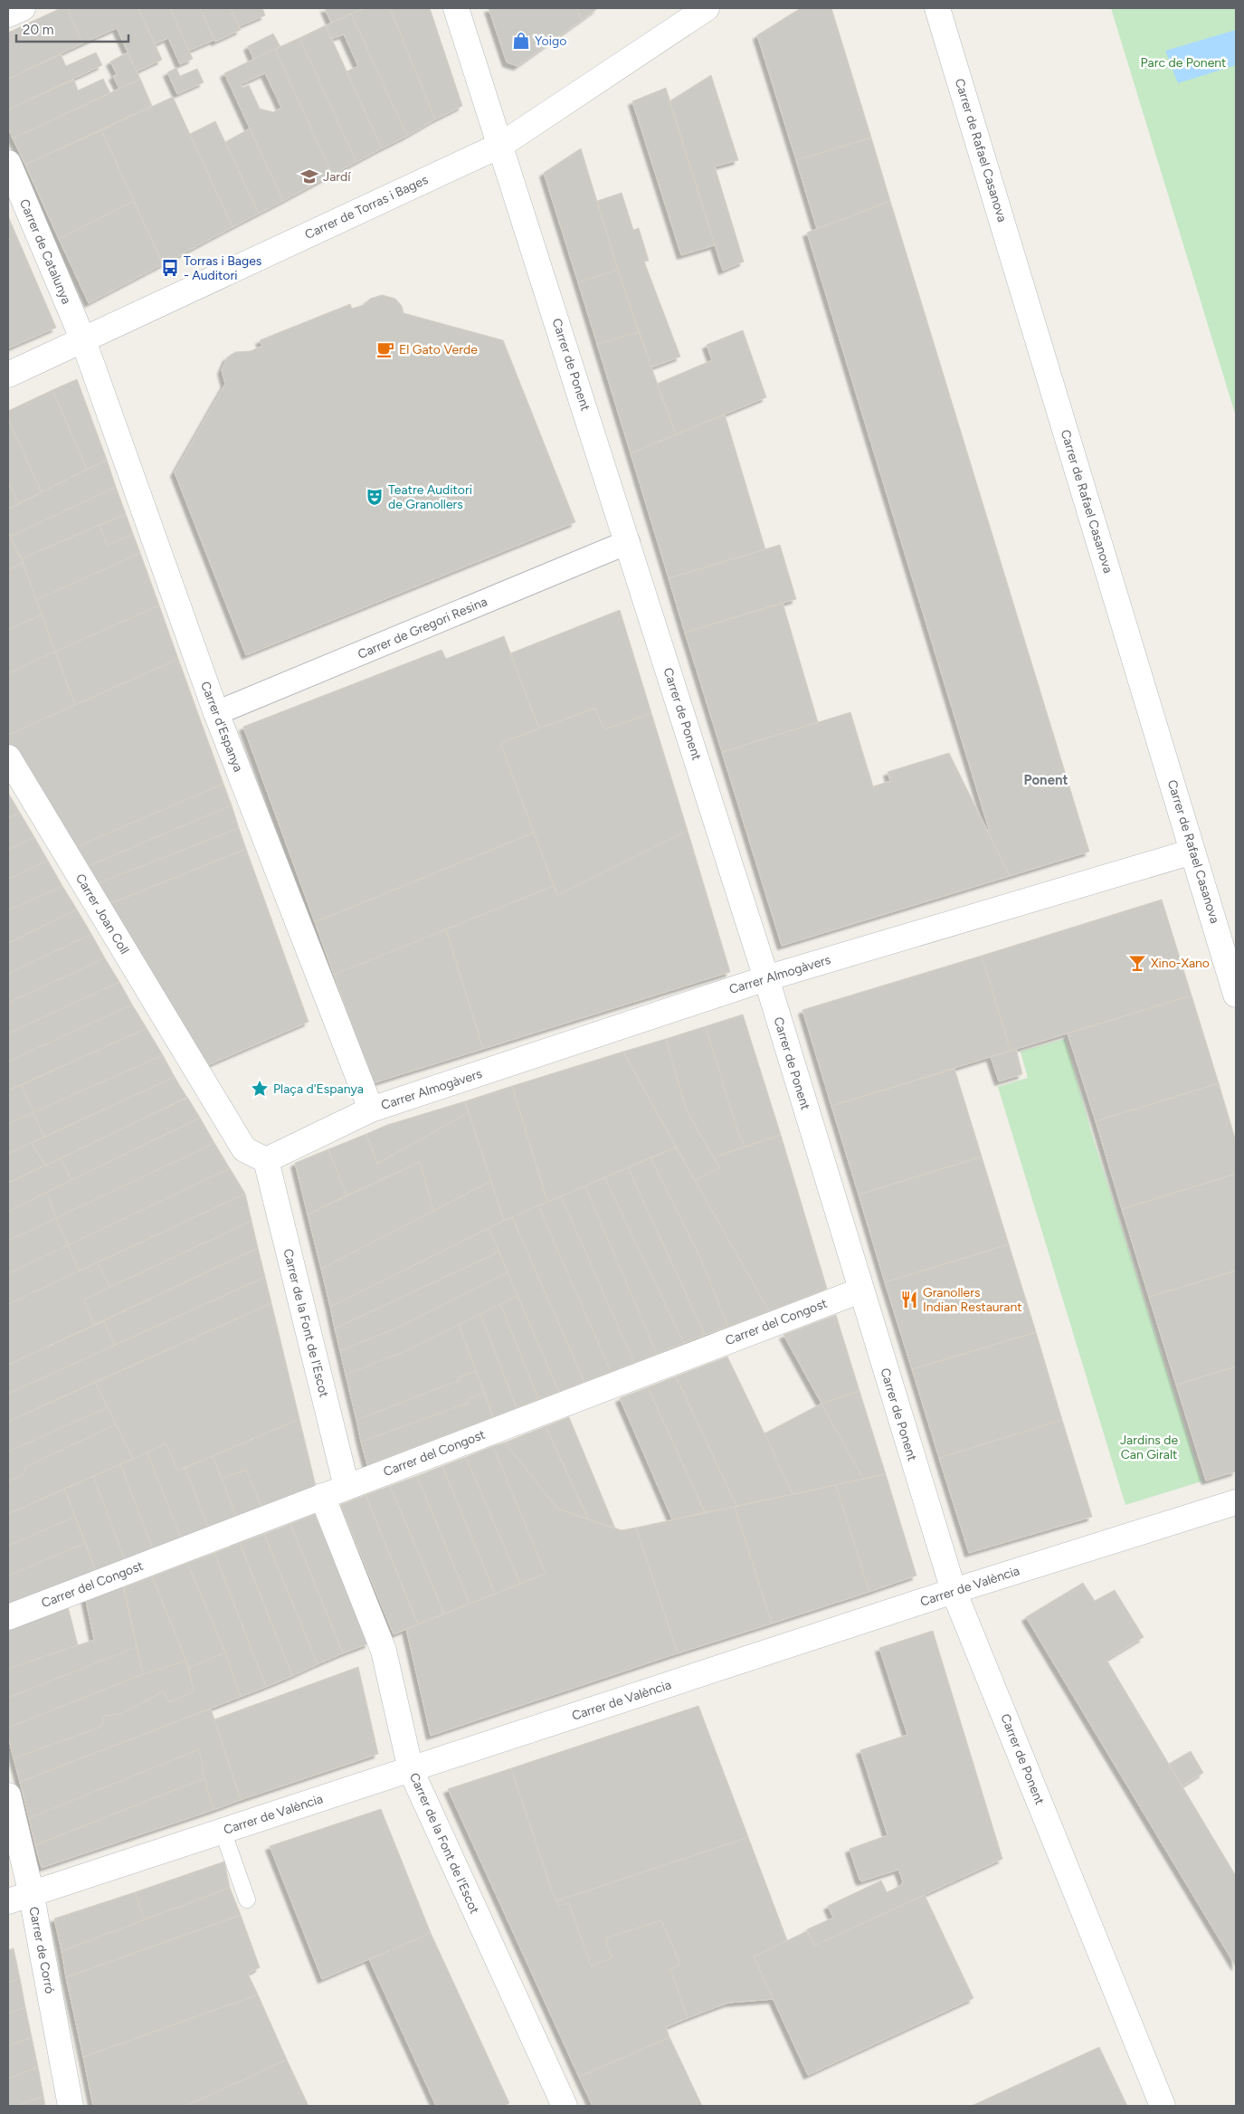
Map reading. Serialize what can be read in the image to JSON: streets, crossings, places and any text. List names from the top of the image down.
{
  "streets": {
    "street": [
      "Carrer de Rafael Casanova",
      "Carrer de Torras i Bages",
      "Carrer de Catalunya",
      "Carrer de Ponent",
      "Carrer de Gregori Resina",
      "Carrer d'Espanya",
      "Carrer Joan Coll",
      "Carrer Almogàvers",
      "Carrer del Congost",
      "Carrer de la Font de l'Escot",
      "Carrer de València",
      "Carrer de Corró"
    ]
  },
  "crossings": [
    ["Carrer de Rafael Casanova", "Carrer Almogàvers"],
    ["Carrer de Torras i Bages", "Carrer de Catalunya"],
    ["Carrer de Torras i Bages", "Carrer de Ponent"],
    ["Carrer de Torras i Bages", "Carrer d'Espanya"],
    ["Carrer de Catalunya", "Carrer d'Espanya"],
    ["Carrer de Ponent", "Carrer de Gregori Resina"],
    ["Carrer de Ponent", "Carrer Almogàvers"],
    ["Carrer de Ponent", "Carrer del Congost"],
    ["Carrer de Ponent", "Carrer de València"],
    ["Carrer de Gregori Resina", "Carrer d'Espanya"],
    ["Carrer d'Espanya", "Carrer Almogàvers"],
    ["Carrer Joan Coll", "Carrer de la Font de l'Escot"],
    ["Carrer del Congost", "Carrer de la Font de l'Escot"],
    ["Carrer de la Font de l'Escot", "Carrer de València"],
    ["Carrer de València", "Carrer de Corró"]
  ],
  "districts": ["Ponent"],
  "parks": ["Parc de Ponent", "Jardins de Can Giralt"],
  "places": {
    "shop": ["Yoigo"],
    "school or university": ["Jardí"],
    "bus stop": ["Torras i Bages - Auditori"],
    "cafe": ["El Gato Verde"],
    "theatre": ["Teatre Auditori de Granollers"],
    "bar": ["Xino-Xano"],
    "place": ["Plaça d'Espanya"],
    "restaurant": ["Granollers Indian Restaurant"]
  },
  "scale_bar": "20 m"
}
